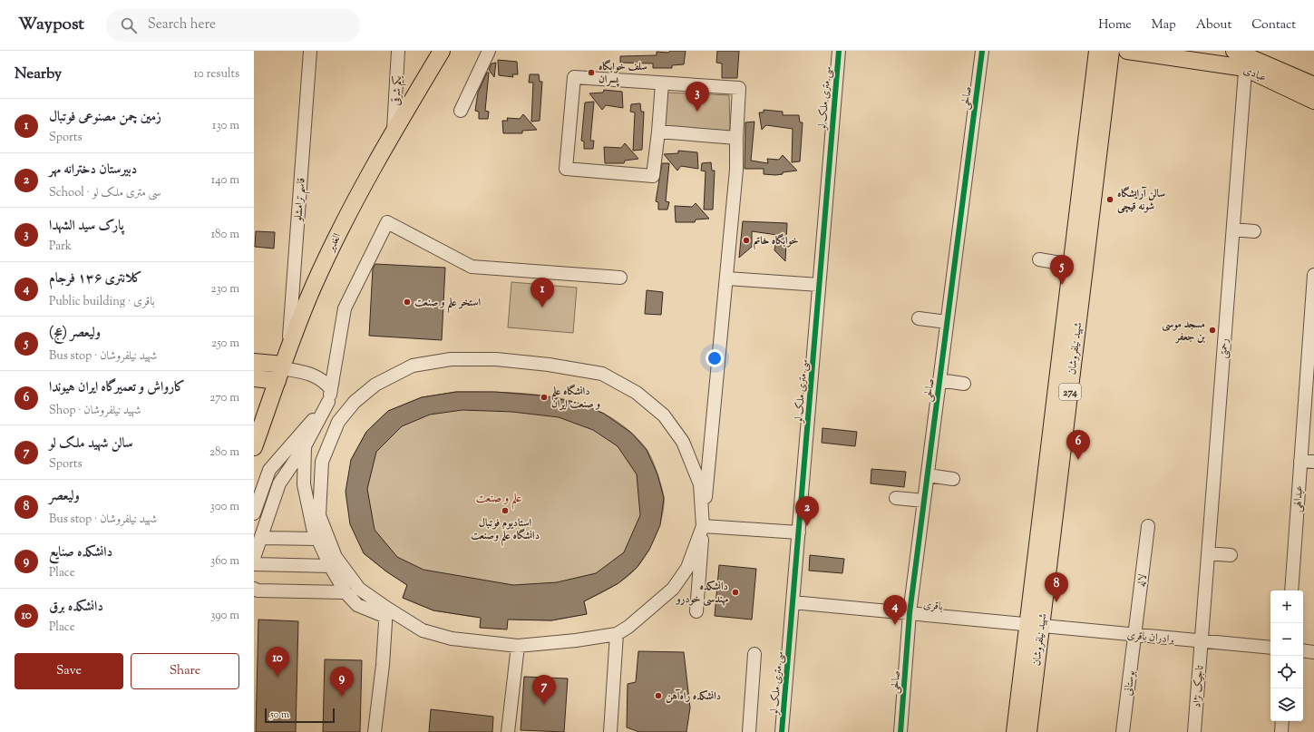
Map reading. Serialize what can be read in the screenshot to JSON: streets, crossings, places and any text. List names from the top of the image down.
{
  "streets": {
    "main road": [
      "عبادی",
      "الغدیر",
      "شهید نیلفروشان",
      "274"
    ],
    "street": [
      "یکم شرقی",
      "سی متری ملک لو",
      "صالحی",
      "قاسم ترامشلو",
      "رحمتی",
      "عبدالهی",
      "لاله",
      "باقری",
      "برادران باقری",
      "بوستانی",
      "تاجیک نژاد"
    ]
  },
  "crossings": [
    ["عبادی", "رحمتی"],
    ["یکم شرقی", "الغدیر"],
    ["سی متری ملک لو", "باقری"],
    ["صالحی", "باقری"],
    ["قاسم ترامشلو", "الغدیر"],
    ["شهید نیلفروشان", "باقری"],
    ["شهید نیلفروشان", "برادران باقری"],
    ["رحمتی", "برادران باقری"],
    ["رحمتی", "تاجیک نژاد"],
    ["لاله", "برادران باقری"],
    ["لاله", "بوستانی"],
    ["باقری", "برادران باقری"],
    ["برادران باقری", "بوستانی"],
    ["برادران باقری", "تاجیک نژاد"]
  ],
  "districts": ["علم و صنعت"],
  "places": [
    "سلف خوابگاه پسران",
    "سالن آرایشگاه شونه قیچی",
    "خوابگاه خاتم",
    "استخر علم و صنعت",
    "مسجد موسی بن جعفر",
    "دانشگاه علم و صنعت ایران",
    "استادیوم فوتبال دانشگاه علم وصنعت",
    "دانشکده مهندسی خودرو",
    "دانشکده راه‌آهن"
  ],
  "scale_bar": "50 m",
  "page": {
    "header": "Waypost",
    "search": "Search here",
    "nav": [
      "Home",
      "Map",
      "About",
      "Contact"
    ],
    "heading": ["Nearby", "10 results"],
    "pins": [
      "3",
      "5",
      "1",
      "6",
      "2",
      "8",
      "4",
      "10",
      "9",
      "7"
    ],
    "list": [
      {
        "mark": "1",
        "name": "زمین چمن مصنوعی فوتبال",
        "note": "Sports",
        "value": "130 m"
      },
      {
        "mark": "2",
        "name": "دبیرستان دخترانه مهر",
        "note": "School · سی متری ملک لو",
        "value": "140 m"
      },
      {
        "mark": "3",
        "name": "پارک سید الشهدا",
        "note": "Park",
        "value": "180 m"
      },
      {
        "mark": "4",
        "name": "کلانتری ۱۳۶ فرجام",
        "note": "Public building · باقری",
        "value": "230 m"
      },
      {
        "mark": "5",
        "name": "ولیعصر (عج)",
        "note": "Bus stop · شهید نیلفروشان",
        "value": "250 m"
      },
      {
        "mark": "6",
        "name": "کارواش و تعمیرگاه ایران هیوندا",
        "note": "Shop · شهید نیلفروشان",
        "value": "270 m"
      },
      {
        "mark": "7",
        "name": "سالن شهید ملک لو",
        "note": "Sports",
        "value": "280 m"
      },
      {
        "mark": "8",
        "name": "ولیعصر",
        "note": "Bus stop · شهید نیلفروشان",
        "value": "300 m"
      },
      {
        "mark": "9",
        "name": "دانشکده صنایع",
        "note": "Place",
        "value": "360 m"
      },
      {
        "mark": "10",
        "name": "دانشکده برق",
        "note": "Place",
        "value": "390 m"
      }
    ],
    "map_buttons": ["+", "−"],
    "buttons": ["Save", "Share"],
    "scale": "50 m"
  }
}
